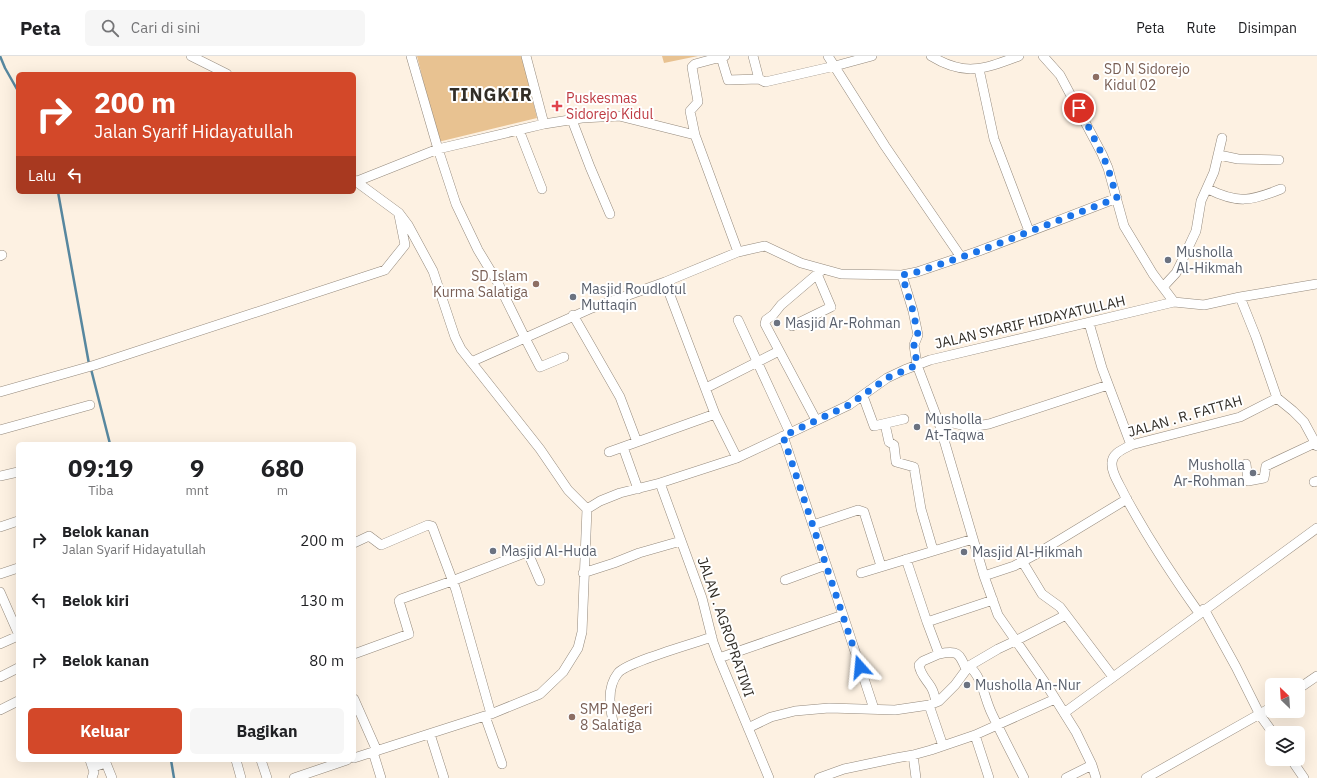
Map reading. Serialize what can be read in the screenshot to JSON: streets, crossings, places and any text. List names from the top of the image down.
{
  "streets": {
    "street": ["JALAN SYARIF HIDAYATULLAH", "JALAN . R. FATTAH", "JALAN . AGROPRATIWI"]
  },
  "crossings": [
    ["JALAN SYARIF HIDAYATULLAH", "JALAN . AGROPRATIWI"]
  ],
  "districts": ["TINGKIR"],
  "places": {
    "other": [
      "SD N Sidorejo Kidul 02",
      "Musholla Al-Hikmah",
      "SD Islam Kurma Salatiga",
      "Masjid Roudlotul Muttaqin",
      "Masjid Ar-Rohman",
      "Musholla At-Taqwa",
      "Musholla Ar-Rohman",
      "Masjid Al-Huda",
      "Masjid Al-Hikmah",
      "Musholla An-Nur",
      "SMP Negeri 8 Salatiga"
    ],
    "health": ["Puskesmas Sidorejo Kidul"]
  },
  "north": "top left",
  "page": {
    "header": "Peta",
    "search": "Cari di sini",
    "nav": ["Peta", "Rute", "Disimpan"],
    "turn": ["200 m", "Jalan Syarif Hidayatullah"],
    "then": "Lalu",
    "eta": [
      "09:19",
      "Tiba",
      "9",
      "mnt",
      "680",
      "m"
    ],
    "list": [
      {
        "name": "Belok kanan",
        "note": "Jalan Syarif Hidayatullah",
        "value": "200 m"
      },
      {
        "name": "Belok kiri",
        "value": "130 m"
      },
      {
        "name": "Belok kanan",
        "value": "80 m"
      }
    ],
    "buttons": ["Keluar", "Bagikan"]
  }
}
